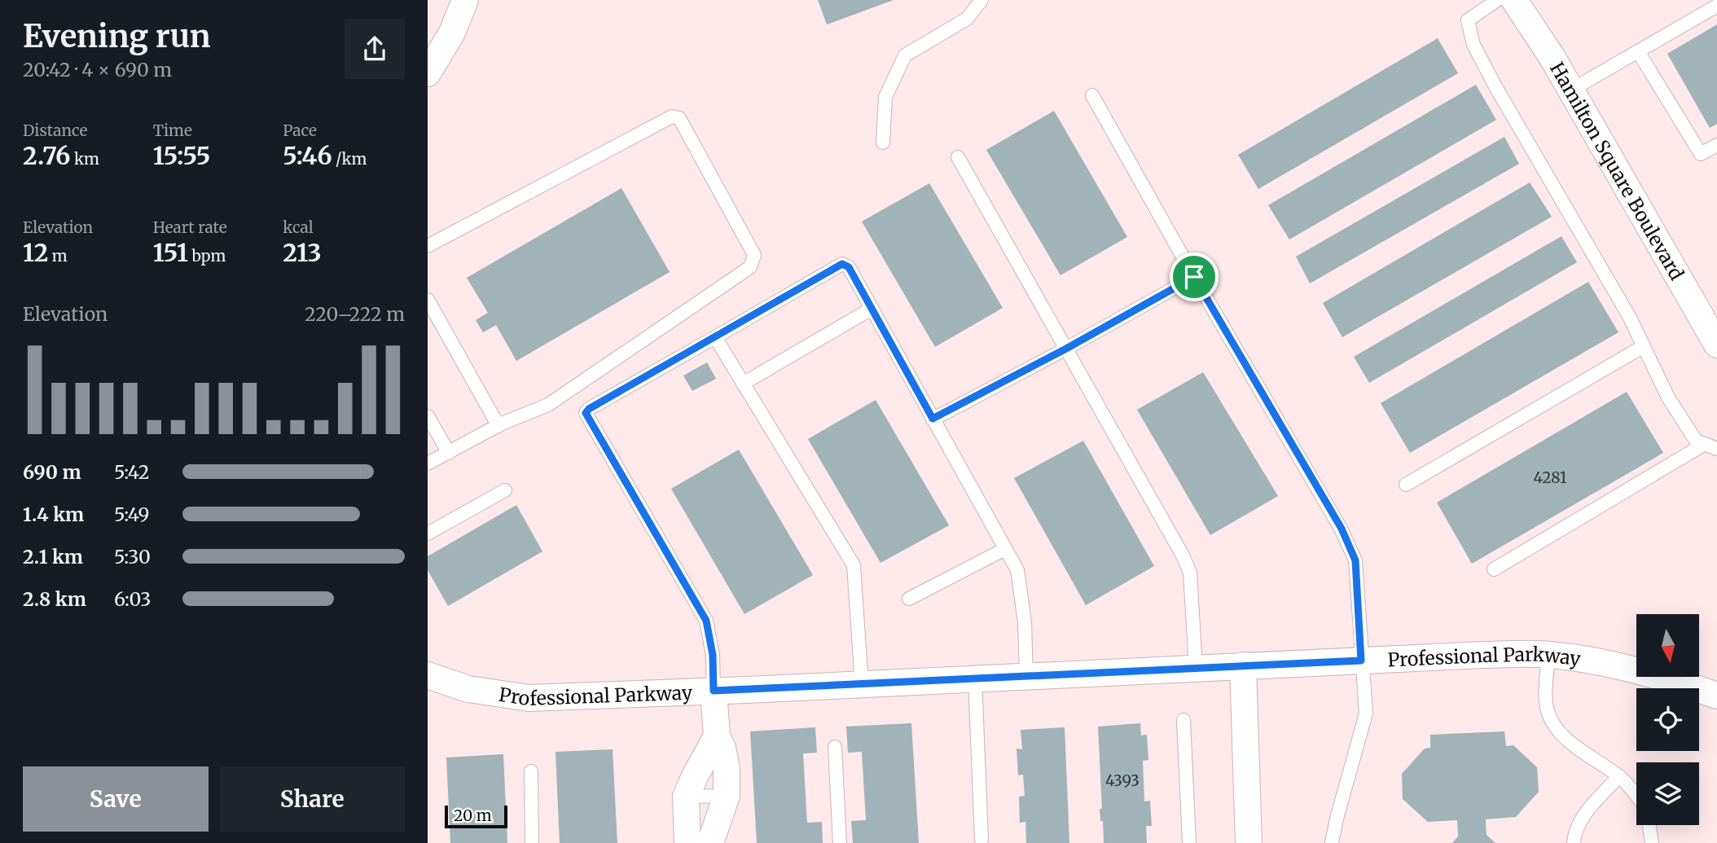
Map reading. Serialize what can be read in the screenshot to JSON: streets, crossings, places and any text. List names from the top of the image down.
{
  "streets": {
    "street": ["Hamilton Square Boulevard", "Professional Parkway"]
  },
  "house_numbers": ["4281", "4393"],
  "scale_bar": "20 m",
  "north": "bottom",
  "page": {
    "heading": ["Evening run", "20:42 · 4 × 690 m"],
    "stats": [
      ["Distance", "2.76 km"],
      ["Time", "15:55"],
      ["Pace", "5:46 /km"],
      ["Elevation", "12 m"],
      ["Heart rate", "151 bpm"],
      ["kcal", "213"]
    ],
    "chart": ["Elevation", "220–222 m"],
    "list": [
      {
        "name": "690 m",
        "note": "5:42"
      },
      {
        "name": "1.4 km",
        "note": "5:49"
      },
      {
        "name": "2.1 km",
        "note": "5:30"
      },
      {
        "name": "2.8 km",
        "note": "6:03"
      }
    ],
    "buttons": ["Save", "Share"],
    "scale": "20 m"
  }
}
